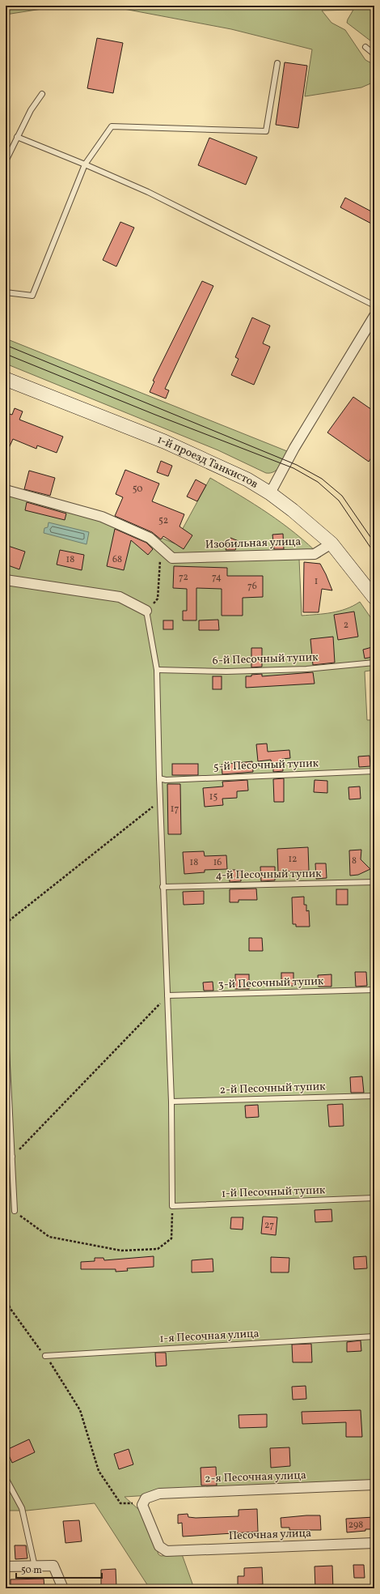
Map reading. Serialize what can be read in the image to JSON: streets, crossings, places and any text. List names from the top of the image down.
{
  "streets": {
    "main road": ["1-й проезд Танкистов"],
    "street": ["Изобильная улица", "2-я Песочная улица", "Песочная улица"],
    "lane": [
      "6-й Песочный тупик",
      "5-й Песочный тупик",
      "4-й Песочный тупик",
      "3-й Песочный тупик",
      "2-й Песочный тупик",
      "1-й Песочный тупик",
      "1-я Песочная улица"
    ]
  },
  "crossings": [
    ["1-й проезд Танкистов", "Изобильная улица"],
    ["2-я Песочная улица", "Песочная улица"]
  ],
  "house_numbers": [
    "50",
    "52",
    "18",
    "68",
    "72",
    "74",
    "1",
    "76",
    "2",
    "15",
    "17",
    "12",
    "8",
    "18",
    "16",
    "27",
    "298"
  ],
  "scale_bar": "50 m"
}
